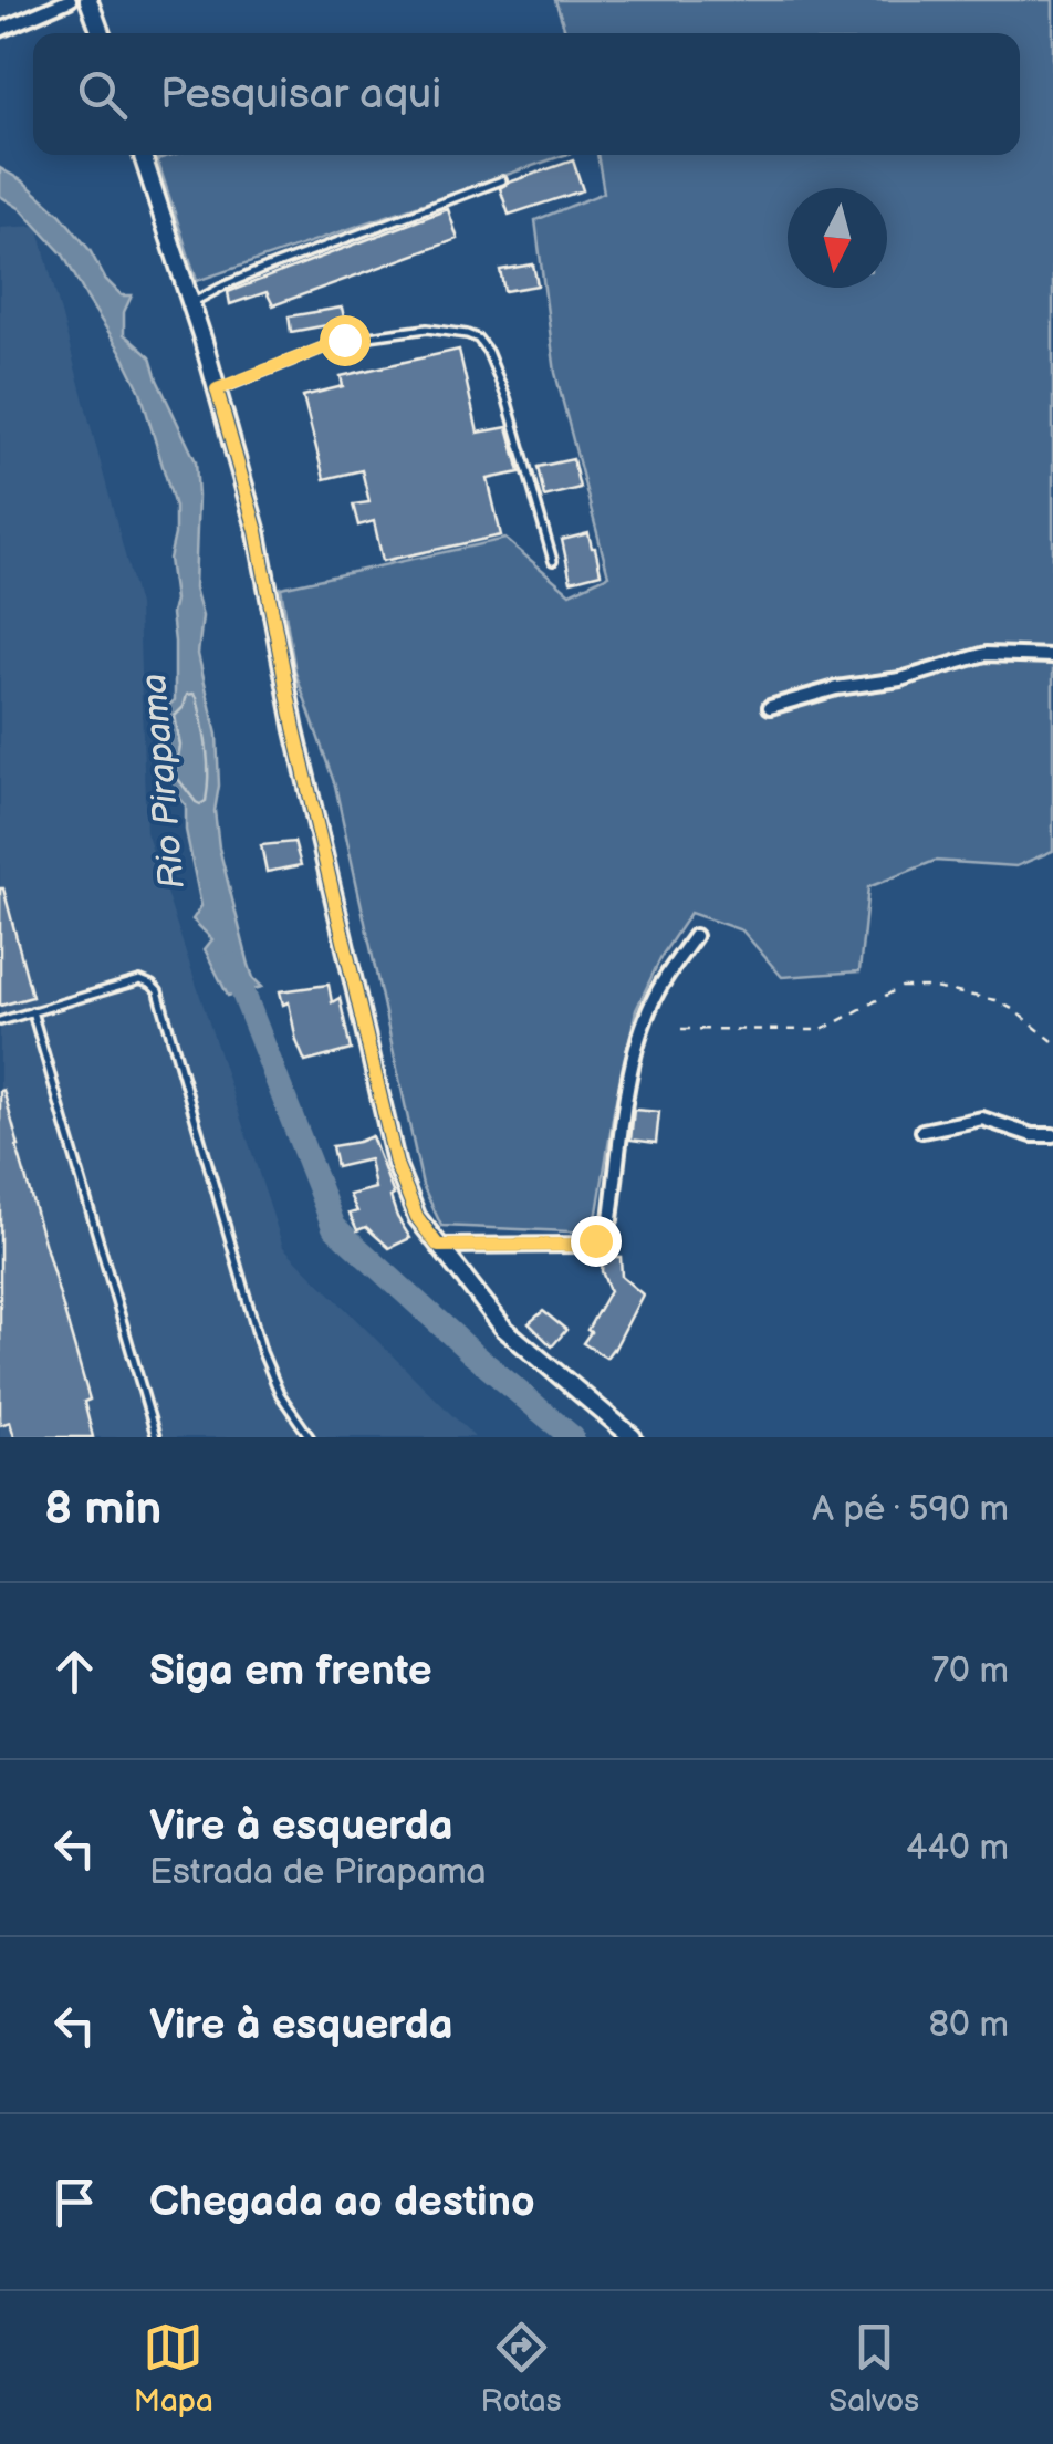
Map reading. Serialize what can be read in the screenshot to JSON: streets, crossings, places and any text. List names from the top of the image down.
{
  "water": ["Rio Pirapama"],
  "north": "bottom",
  "page": {
    "search": "Pesquisar aqui",
    "heading": ["8 min", "A pé · 590 m"],
    "list": [
      ["Siga em frente", "70 m"],
      ["Vire à esquerda", "Estrada de Pirapama", "440 m"],
      ["Vire à esquerda", "80 m"],
      "Chegada ao destino"
    ],
    "nav": ["Mapa", "Rotas", "Salvos"]
  }
}
